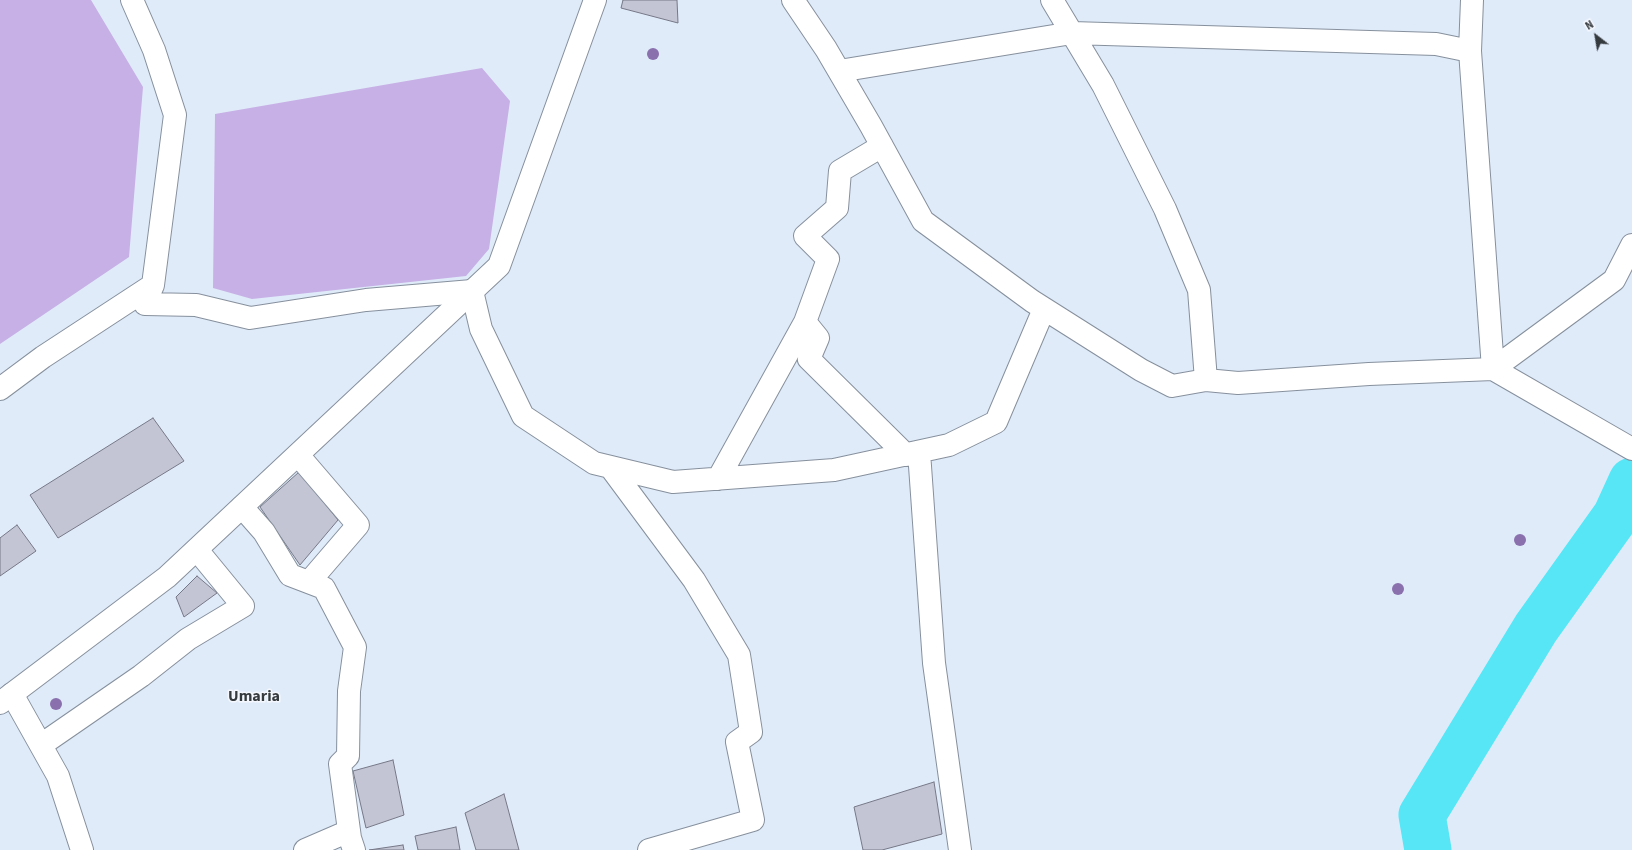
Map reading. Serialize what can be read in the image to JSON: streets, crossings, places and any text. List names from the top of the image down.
{
  "districts": ["Umaria"],
  "north": "top left"
}
